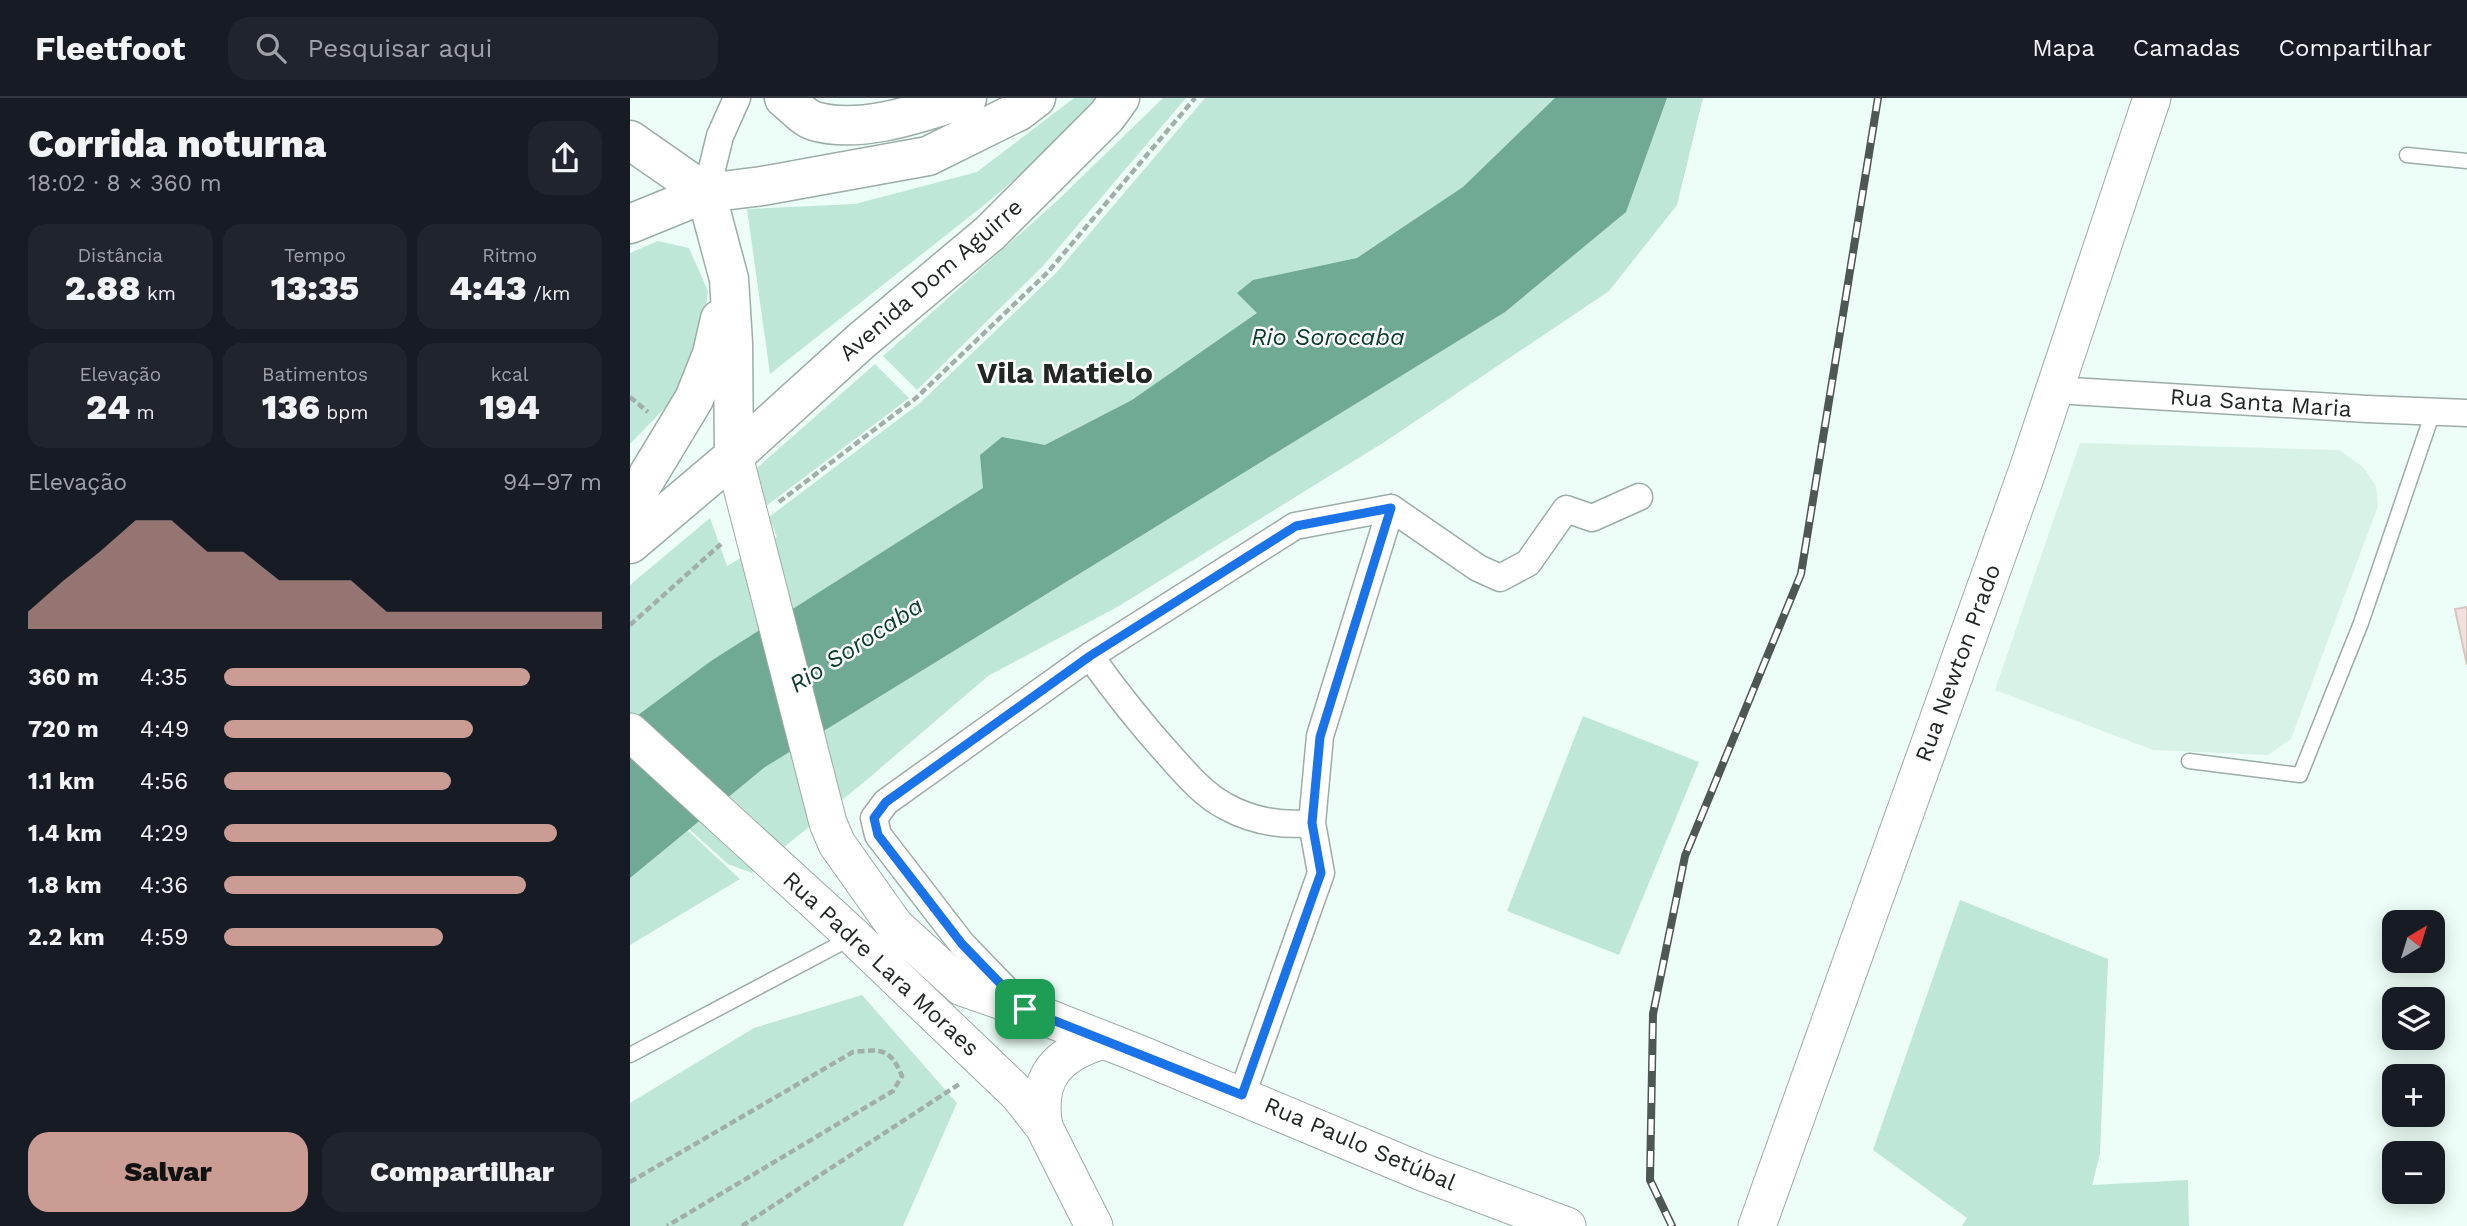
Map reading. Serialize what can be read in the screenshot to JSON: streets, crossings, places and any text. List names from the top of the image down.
{
  "streets": {
    "main road": [
      "Avenida Dom Aguirre",
      "Rua Newton Prado",
      "Rua Padre Lara Moraes",
      "Rua Paulo Setúbal"
    ],
    "street": ["Rua Santa Maria"]
  },
  "crossings": [
    ["Avenida Dom Aguirre", "Rua Paulo Setúbal"],
    ["Rua Santa Maria", "Rua Newton Prado"]
  ],
  "districts": ["Vila Matielo"],
  "water": ["Rio Sorocaba"],
  "north": "top right",
  "page": {
    "header": "Fleetfoot",
    "search": "Pesquisar aqui",
    "nav": ["Mapa", "Camadas", "Compartilhar"],
    "heading": ["Corrida noturna", "18:02 · 8 × 360 m"],
    "stats": [
      ["Distância", "2.88 km"],
      ["Tempo", "13:35"],
      ["Ritmo", "4:43 /km"],
      ["Elevação", "24 m"],
      ["Batimentos", "136 bpm"],
      ["kcal", "194"]
    ],
    "chart": ["Elevação", "94–97 m"],
    "list": [
      {
        "name": "360 m",
        "note": "4:35"
      },
      {
        "name": "720 m",
        "note": "4:49"
      },
      {
        "name": "1.1 km",
        "note": "4:56"
      },
      {
        "name": "1.4 km",
        "note": "4:29"
      },
      {
        "name": "1.8 km",
        "note": "4:36"
      },
      {
        "name": "2.2 km",
        "note": "4:59"
      }
    ],
    "map_buttons": ["+", "−"],
    "buttons": ["Salvar", "Compartilhar"]
  }
}
